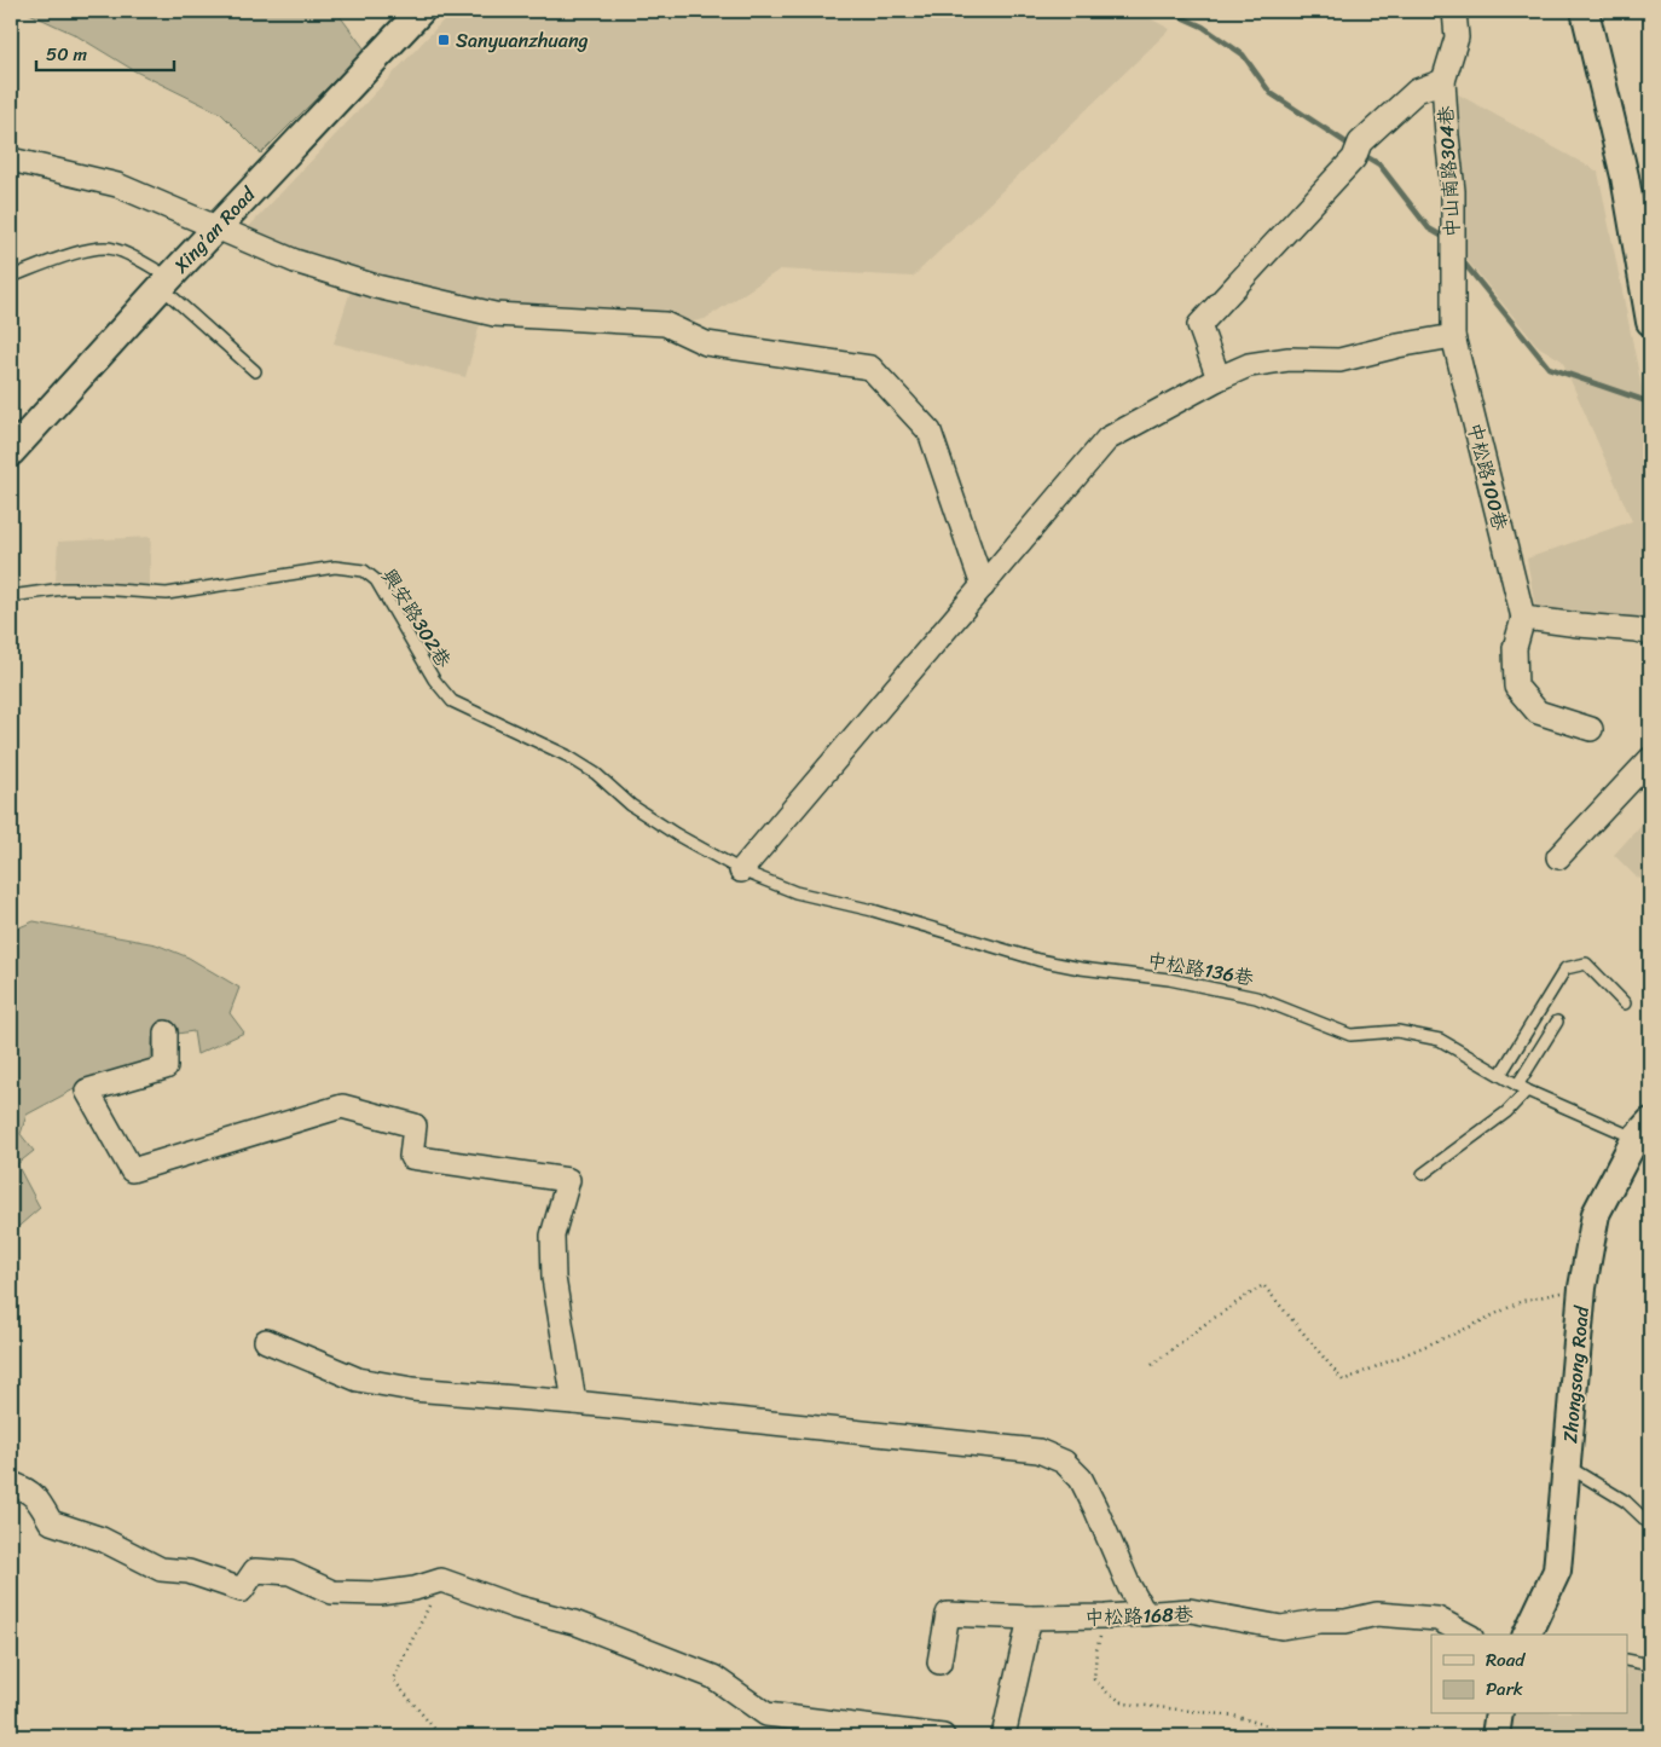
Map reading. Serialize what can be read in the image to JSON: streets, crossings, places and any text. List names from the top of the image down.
{
  "streets": {
    "street": [
      "中山南路304巷",
      "Xing’an Road",
      "中松路100巷",
      "Zhongsong Road",
      "中松路168巷"
    ],
    "lane": ["興安路302巷", "中松路136巷"]
  },
  "crossings": [
    ["中山南路304巷", "中松路100巷"],
    ["興安路302巷", "中松路136巷"],
    ["中松路136巷", "Zhongsong Road"]
  ],
  "places": {
    "transit": ["Sanyuanzhuang"]
  },
  "legend": ["Road", "Park"],
  "scale_bar": "50 m"
}
